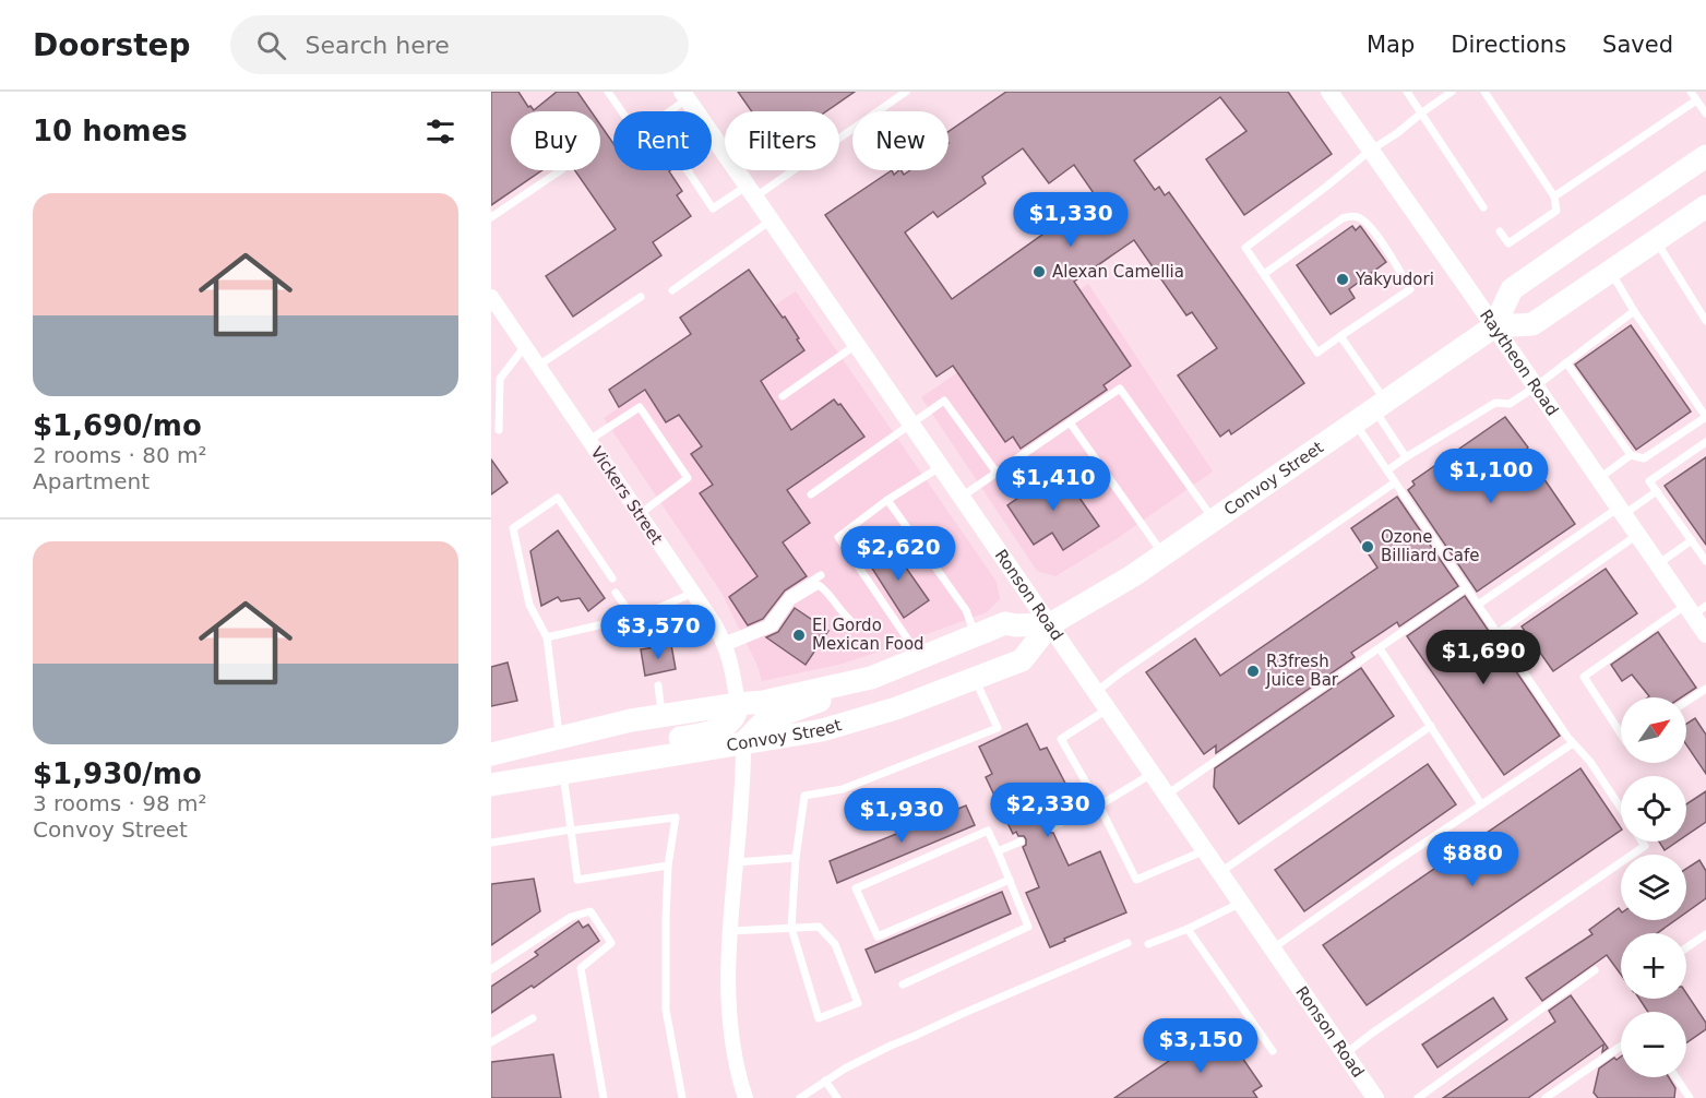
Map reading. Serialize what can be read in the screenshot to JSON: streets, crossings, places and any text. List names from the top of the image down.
{
  "streets": {
    "main road": ["Convoy Street"],
    "street": ["Raytheon Road", "Vickers Street", "Ronson Road"]
  },
  "crossings": [
    ["Raytheon Road", "Convoy Street"],
    ["Convoy Street", "Ronson Road"]
  ],
  "places": [
    "Alexan Camellia",
    "Yakyudori",
    "Ozone Billiard Cafe",
    "El Gordo Mexican Food",
    "R3fresh Juice Bar"
  ],
  "north": "top right",
  "page": {
    "header": "Doorstep",
    "search": "Search here",
    "nav": ["Map", "Directions", "Saved"],
    "heading": "10 homes",
    "chip": [
      "Buy",
      "Rent",
      "Filters",
      "New"
    ],
    "list": [
      {
        "name": "$1,690/mo",
        "note": "2 rooms · 80 m² · Apartment"
      },
      {
        "name": "$1,930/mo",
        "note": "3 rooms · 98 m² · Convoy Street"
      }
    ],
    "price": [
      "$1,330",
      "$1,100",
      "$1,410",
      "$2,620",
      "$3,570",
      "$1,690",
      "$2,330",
      "$1,930",
      "$880",
      "$3,150"
    ],
    "map_buttons": ["+", "−"]
  }
}
